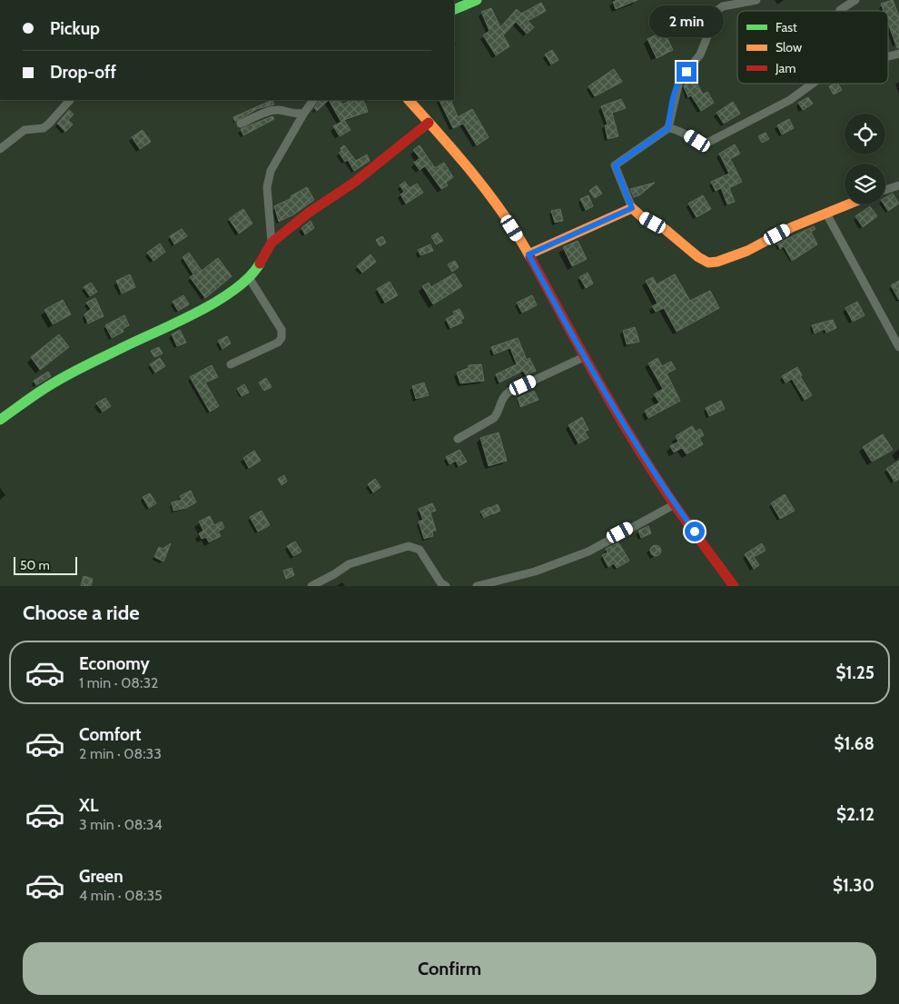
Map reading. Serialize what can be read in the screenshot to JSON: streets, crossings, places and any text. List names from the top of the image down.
{
  "legend": ["Fast", "Slow", "Jam"],
  "scale_bar": "50 m",
  "page": {
    "banner": ["Pickup", "Drop-off"],
    "bubble": "2 min",
    "scale": "50 m",
    "heading": "Choose a ride",
    "list": [
      {
        "name": "Economy",
        "note": "1 min · 08:32",
        "value": "$1.25"
      },
      {
        "name": "Comfort",
        "note": "2 min · 08:33",
        "value": "$1.68"
      },
      {
        "name": "XL",
        "note": "3 min · 08:34",
        "value": "$2.12"
      },
      {
        "name": "Green",
        "note": "4 min · 08:35",
        "value": "$1.30"
      }
    ],
    "buttons": "Confirm"
  }
}
